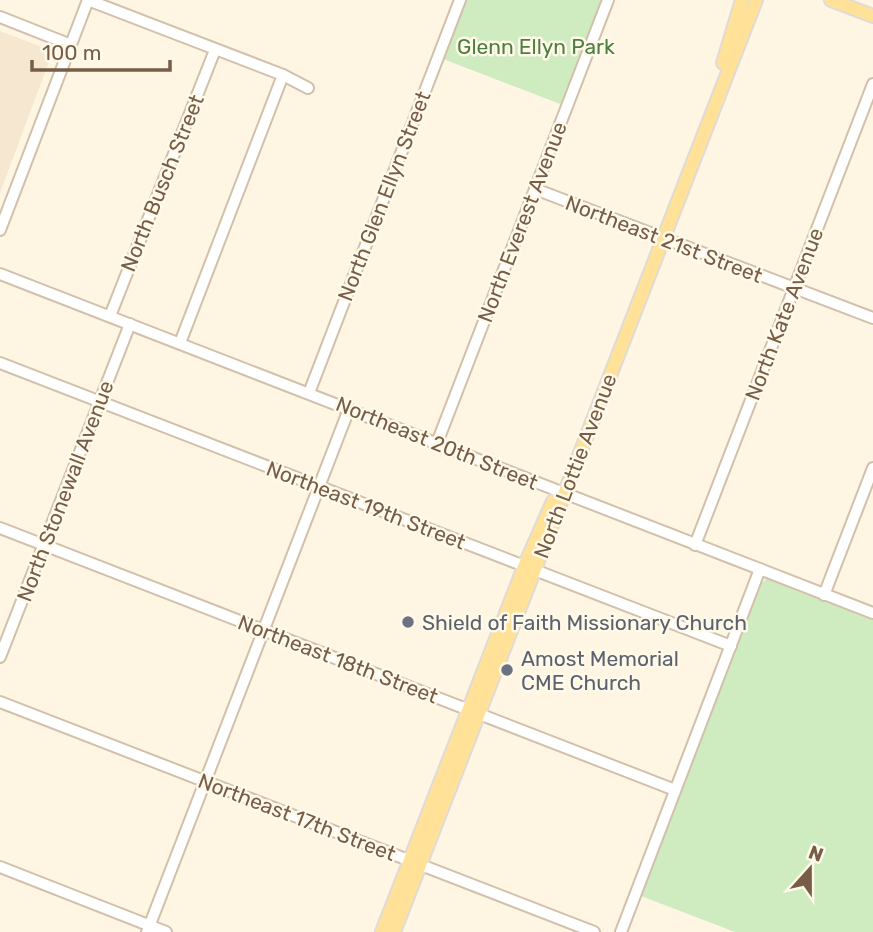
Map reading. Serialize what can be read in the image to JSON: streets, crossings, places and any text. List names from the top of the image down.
{
  "streets": {
    "main road": ["North Lottie Avenue"],
    "street": [
      "North Busch Street",
      "North Glen Ellyn Street",
      "North Everest Avenue",
      "Northeast 21st Street",
      "North Kate Avenue",
      "Northeast 20th Street",
      "North Stonewall Avenue",
      "Northeast 19th Street",
      "Northeast 18th Street",
      "Northeast 17th Street"
    ]
  },
  "crossings": [
    ["North Busch Street", "Northeast 20th Street"],
    ["North Glen Ellyn Street", "Northeast 20th Street"],
    ["North Everest Avenue", "Northeast 21st Street"],
    ["North Everest Avenue", "Northeast 20th Street"],
    ["Northeast 21st Street", "North Kate Avenue"],
    ["Northeast 21st Street", "North Lottie Avenue"],
    ["North Kate Avenue", "Northeast 20th Street"],
    ["Northeast 20th Street", "North Lottie Avenue"],
    ["Northeast 20th Street", "North Stonewall Avenue"],
    ["North Lottie Avenue", "Northeast 19th Street"],
    ["North Lottie Avenue", "Northeast 18th Street"],
    ["North Lottie Avenue", "Northeast 17th Street"],
    ["North Stonewall Avenue", "Northeast 19th Street"],
    ["North Stonewall Avenue", "Northeast 18th Street"]
  ],
  "parks": ["Glenn Ellyn Park"],
  "places": ["Shield of Faith Missionary Church", "Amost Memorial CME Church"],
  "scale_bar": "100 m",
  "north": "top"
}
